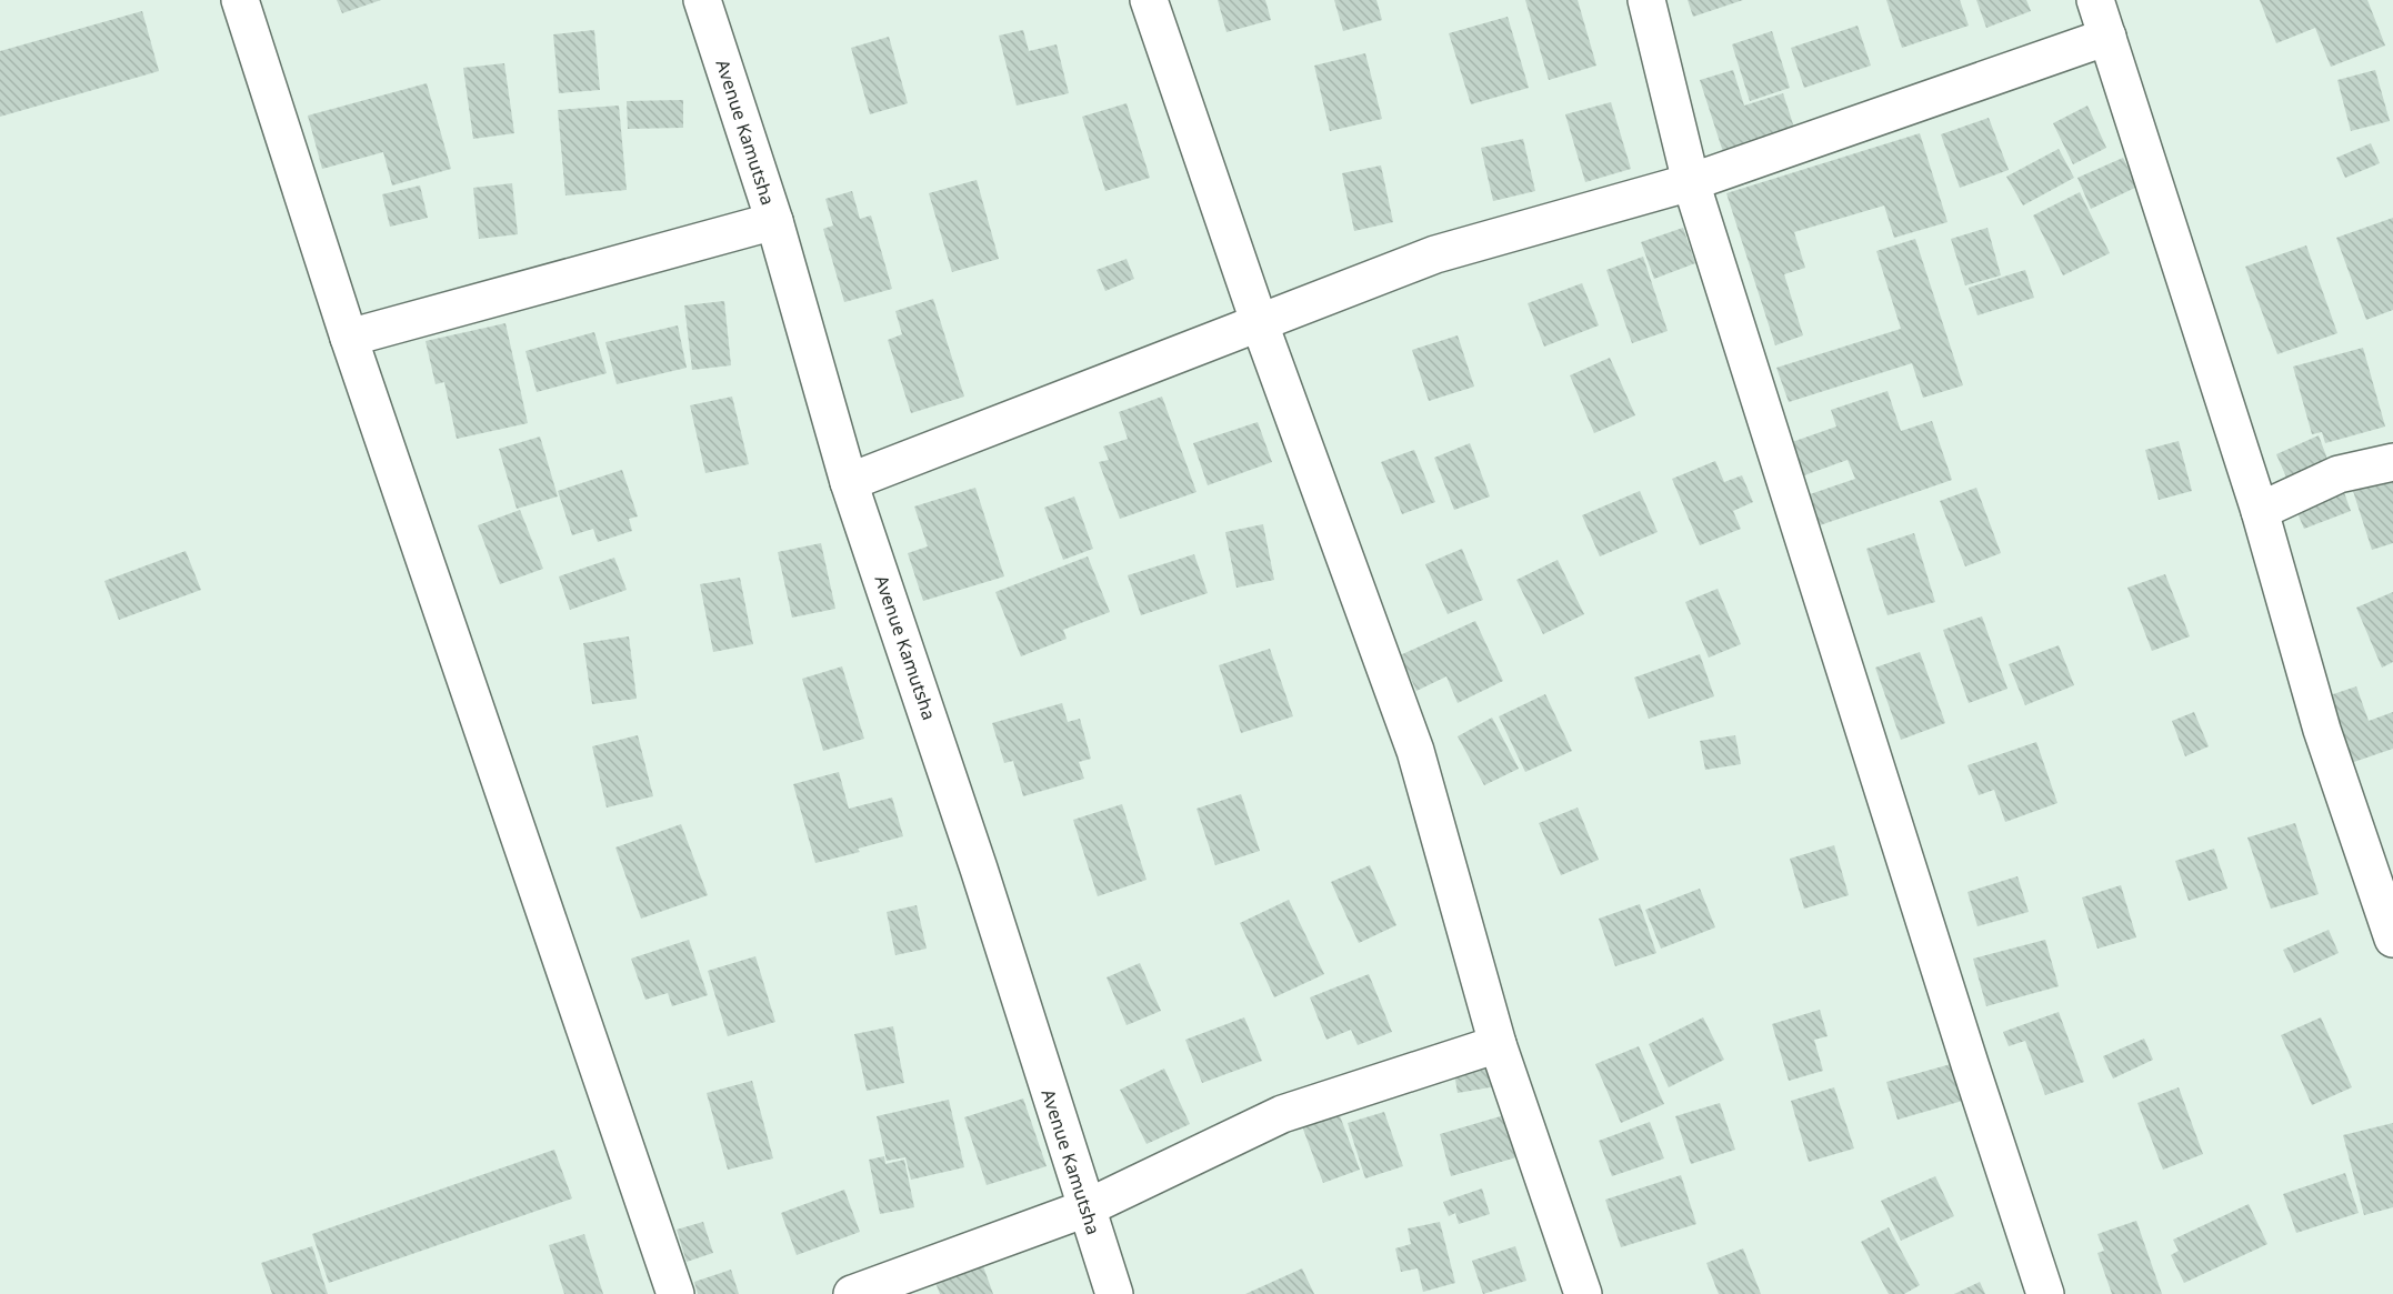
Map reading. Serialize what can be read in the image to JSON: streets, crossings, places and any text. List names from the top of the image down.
{
  "streets": {
    "street": ["Avenue Kamutsha"]
  }
}
